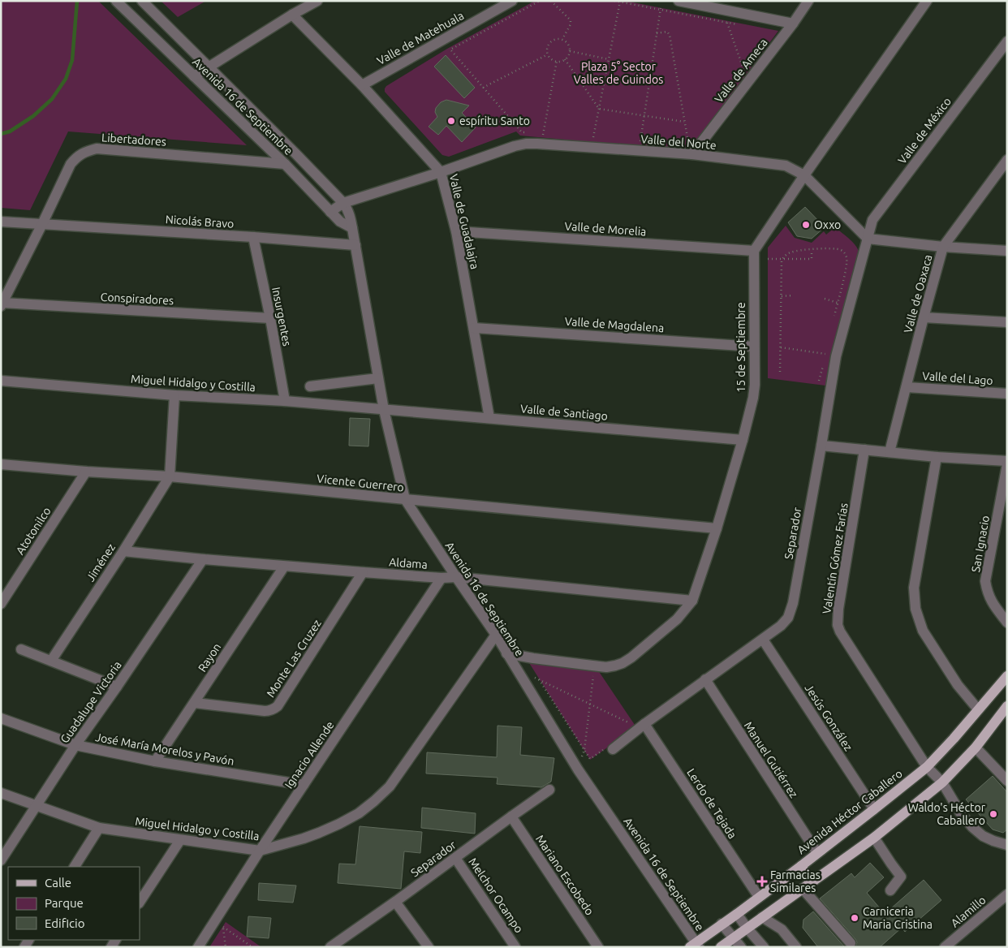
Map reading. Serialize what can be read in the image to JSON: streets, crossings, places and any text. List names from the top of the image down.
{
  "streets": {
    "main road": ["Avenida Héctor Caballero"],
    "street": [
      "Valle de Matehuala",
      "Valle de Ameca",
      "Avenida 16 de Septiembre",
      "Valle de México",
      "Libertadores",
      "Valle del Norte",
      "Nicolás Bravo",
      "Valle de Guadalajra",
      "Valle de Morelia",
      "Valle de Oaxaca",
      "Conspiradores",
      "Insurgentes",
      "Valle de Magdalena",
      "15 de Septiembre",
      "Valle del Lago",
      "Miguel Hidalgo y Costilla",
      "Valle de Santiago",
      "Vicente Guerrero",
      "Atotonilco",
      "Separador",
      "San Ignacio",
      "Valentín Gómez Farías",
      "Jiménez",
      "Aldama",
      "Rayon",
      "Monte Las Cruzez",
      "Guadalupe Victoria",
      "Jesús González",
      "José María Morelos y Pavón",
      "Ignacio Allende",
      "Manuel Gutiérrez",
      "Lerdo de Tejada",
      "Mariano Escobedo",
      "Melchor Ocampo",
      "Alamillo"
    ]
  },
  "crossings": [
    ["Valle de Matehuala", "Valle de Guadalajra"],
    ["Valle de Ameca", "Valle del Norte"],
    ["Avenida 16 de Septiembre", "Libertadores"],
    ["Avenida 16 de Septiembre", "Valle del Norte"],
    ["Avenida 16 de Septiembre", "Nicolás Bravo"],
    ["Avenida 16 de Septiembre", "15 de Septiembre"],
    ["Avenida 16 de Septiembre", "Miguel Hidalgo y Costilla"],
    ["Avenida 16 de Septiembre", "Valle de Santiago"],
    ["Avenida 16 de Septiembre", "Vicente Guerrero"],
    ["Avenida 16 de Septiembre", "Aldama"],
    ["Avenida 16 de Septiembre", "Avenida Héctor Caballero"],
    ["Valle de México", "Valle del Norte"],
    ["Valle de México", "Separador"],
    ["Libertadores", "Nicolás Bravo"],
    ["Libertadores", "Conspiradores"],
    ["Valle del Norte", "Valle de Guadalajra"],
    ["Valle del Norte", "Separador"],
    ["Nicolás Bravo", "Insurgentes"],
    ["Valle de Guadalajra", "Valle de Morelia"],
    ["Valle de Guadalajra", "Valle de Magdalena"],
    ["Valle de Guadalajra", "Valle de Santiago"],
    ["Valle de Morelia", "15 de Septiembre"],
    ["Valle de Oaxaca", "Valle del Lago"],
    ["Conspiradores", "Insurgentes"],
    ["Insurgentes", "Miguel Hidalgo y Costilla"],
    ["Valle de Magdalena", "15 de Septiembre"],
    ["15 de Septiembre", "Valle de Santiago"],
    ["15 de Septiembre", "Vicente Guerrero"],
    ["15 de Septiembre", "Aldama"],
    ["Miguel Hidalgo y Costilla", "Valle de Santiago"],
    ["Miguel Hidalgo y Costilla", "Guadalupe Victoria"],
    ["Miguel Hidalgo y Costilla", "Ignacio Allende"],
    ["Vicente Guerrero", "Atotonilco"],
    ["Vicente Guerrero", "Jiménez"],
    ["Separador", "Jesús González"],
    ["Separador", "Manuel Gutiérrez"],
    ["Separador", "Lerdo de Tejada"],
    ["Separador", "Mariano Escobedo"],
    ["Separador", "Melchor Ocampo"],
    ["Valentín Gómez Farías", "Avenida Héctor Caballero"],
    ["Jiménez", "Aldama"],
    ["Aldama", "Rayon"],
    ["Aldama", "Monte Las Cruzez"],
    ["Aldama", "Guadalupe Victoria"],
    ["Aldama", "Ignacio Allende"],
    ["Rayon", "Monte Las Cruzez"],
    ["Rayon", "José María Morelos y Pavón"],
    ["Guadalupe Victoria", "José María Morelos y Pavón"],
    ["Jesús González", "Avenida Héctor Caballero"],
    ["José María Morelos y Pavón", "Ignacio Allende"],
    ["Manuel Gutiérrez", "Avenida Héctor Caballero"],
    ["Lerdo de Tejada", "Avenida Héctor Caballero"]
  ],
  "parks": ["Plaza 5° Sector Valles de Guindos"],
  "places": {
    "other": [
      "espíritu Santo",
      "Oxxo",
      "Waldo's Héctor Caballero",
      "Carniceria Maria Cristina"
    ],
    "health": ["Farmacias Similares"]
  },
  "legend": ["Calle", "Parque", "Edificio"]
}
